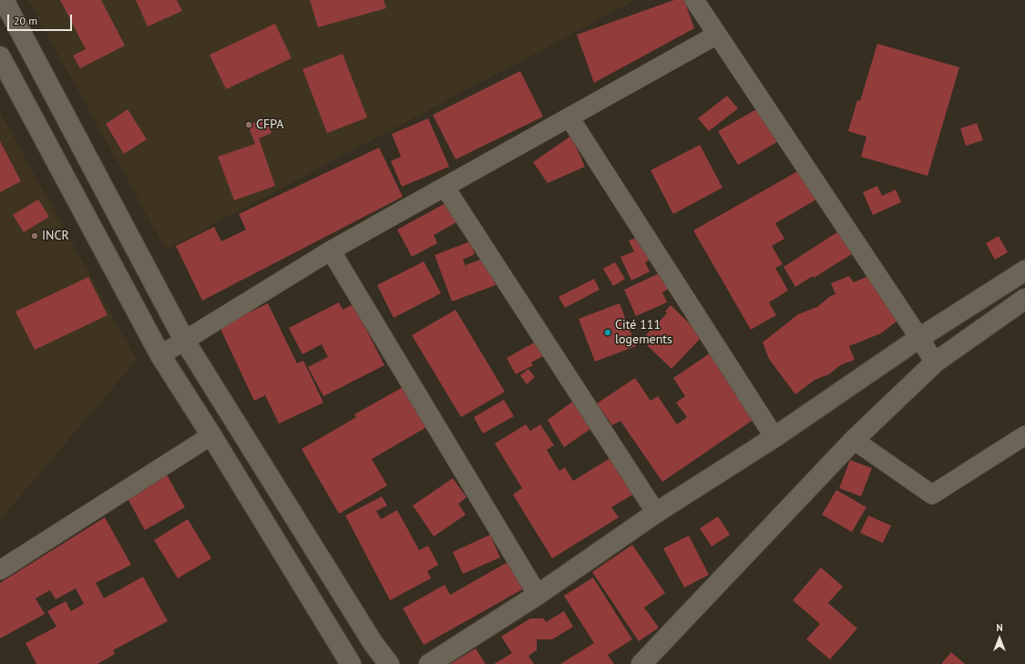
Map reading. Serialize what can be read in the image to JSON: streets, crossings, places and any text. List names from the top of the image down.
{
  "places": ["CFPA", "INCR", "Cité 111 logements"],
  "scale_bar": "20 m",
  "north": "top"
}
